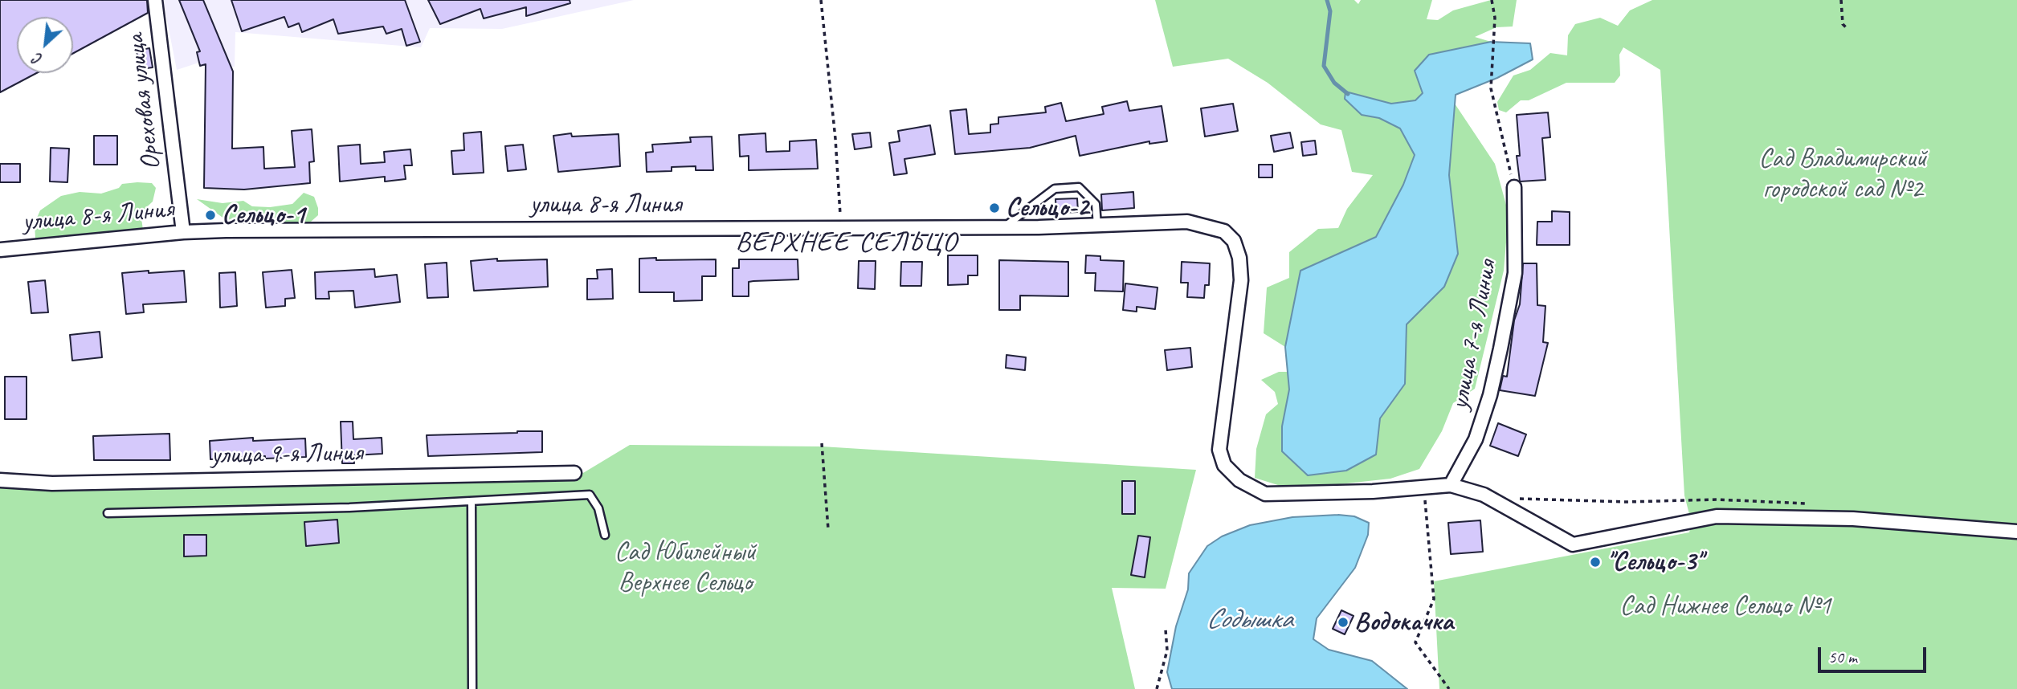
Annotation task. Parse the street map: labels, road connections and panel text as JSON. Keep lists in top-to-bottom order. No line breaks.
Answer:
{"streets":{"street":["Ореховая улица","улица 8-я Линия","улица 7-я Линия","улица 9-я Линия"]},"crossings":[["Ореховая улица","улица 8-я Линия"]],"districts":["ВЕРХНЕЕ СЕЛЬЦО"],"water":["Содышка"],"parks":["Сад Владимирский городской сад №2","Сад Юбилейный Верхнее Сельцо","Сад Нижнее Сельцо №1"],"places":["Сельцо-2","Сельцо-1","\"Сельцо-3\"","Водокачка"],"scale_bar":"50 m","north":"bottom left"}
